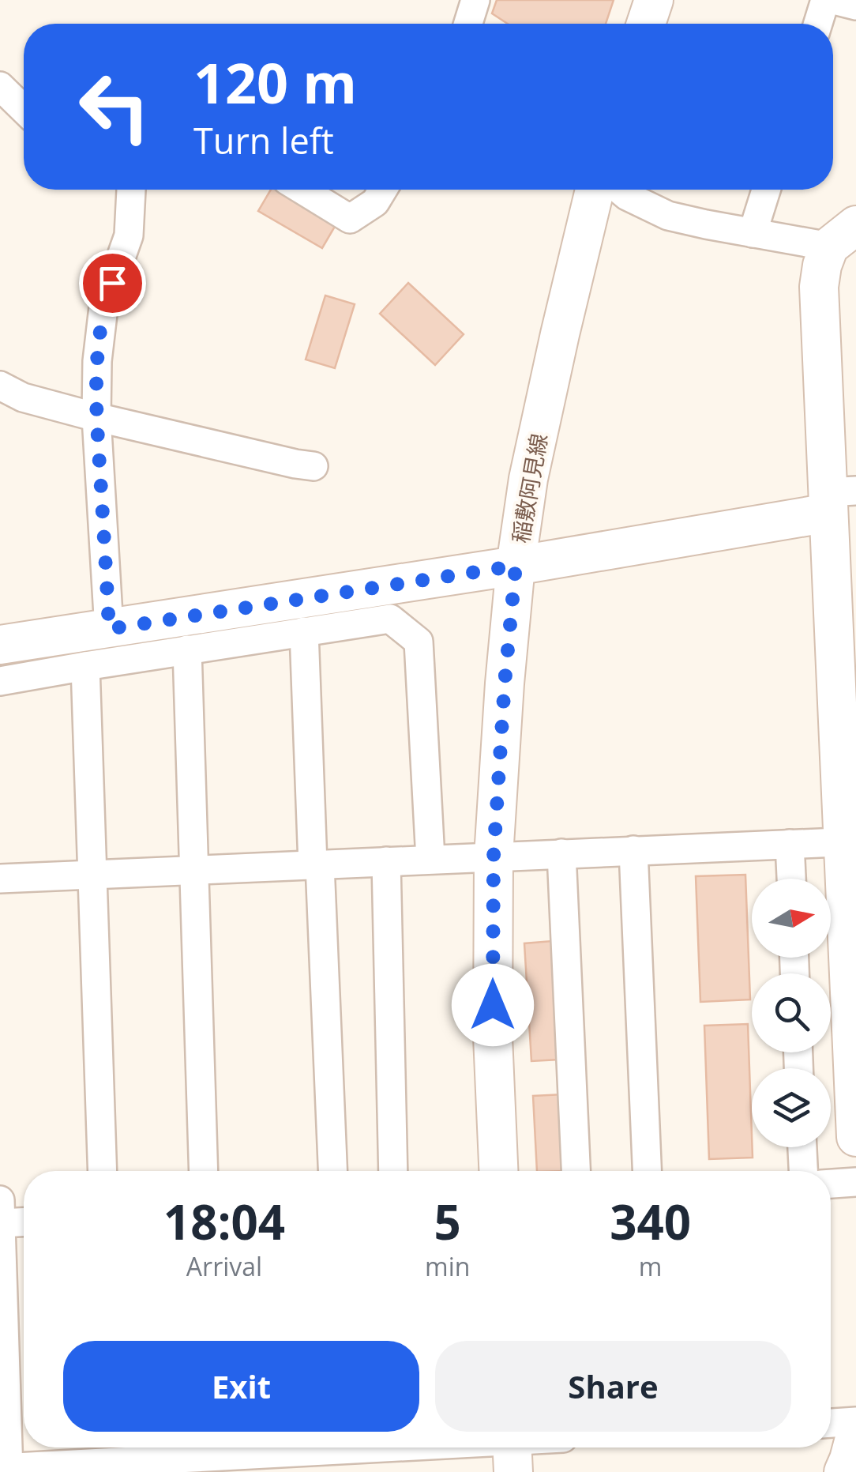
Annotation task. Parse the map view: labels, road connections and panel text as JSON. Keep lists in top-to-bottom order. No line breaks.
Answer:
{"streets":{"street":["稲敷阿見線"]},"north":"right","page":{"turn":["120 m","Turn left"],"eta":["18:04","Arrival","5","min","340","m"],"buttons":["Exit","Share"]}}
